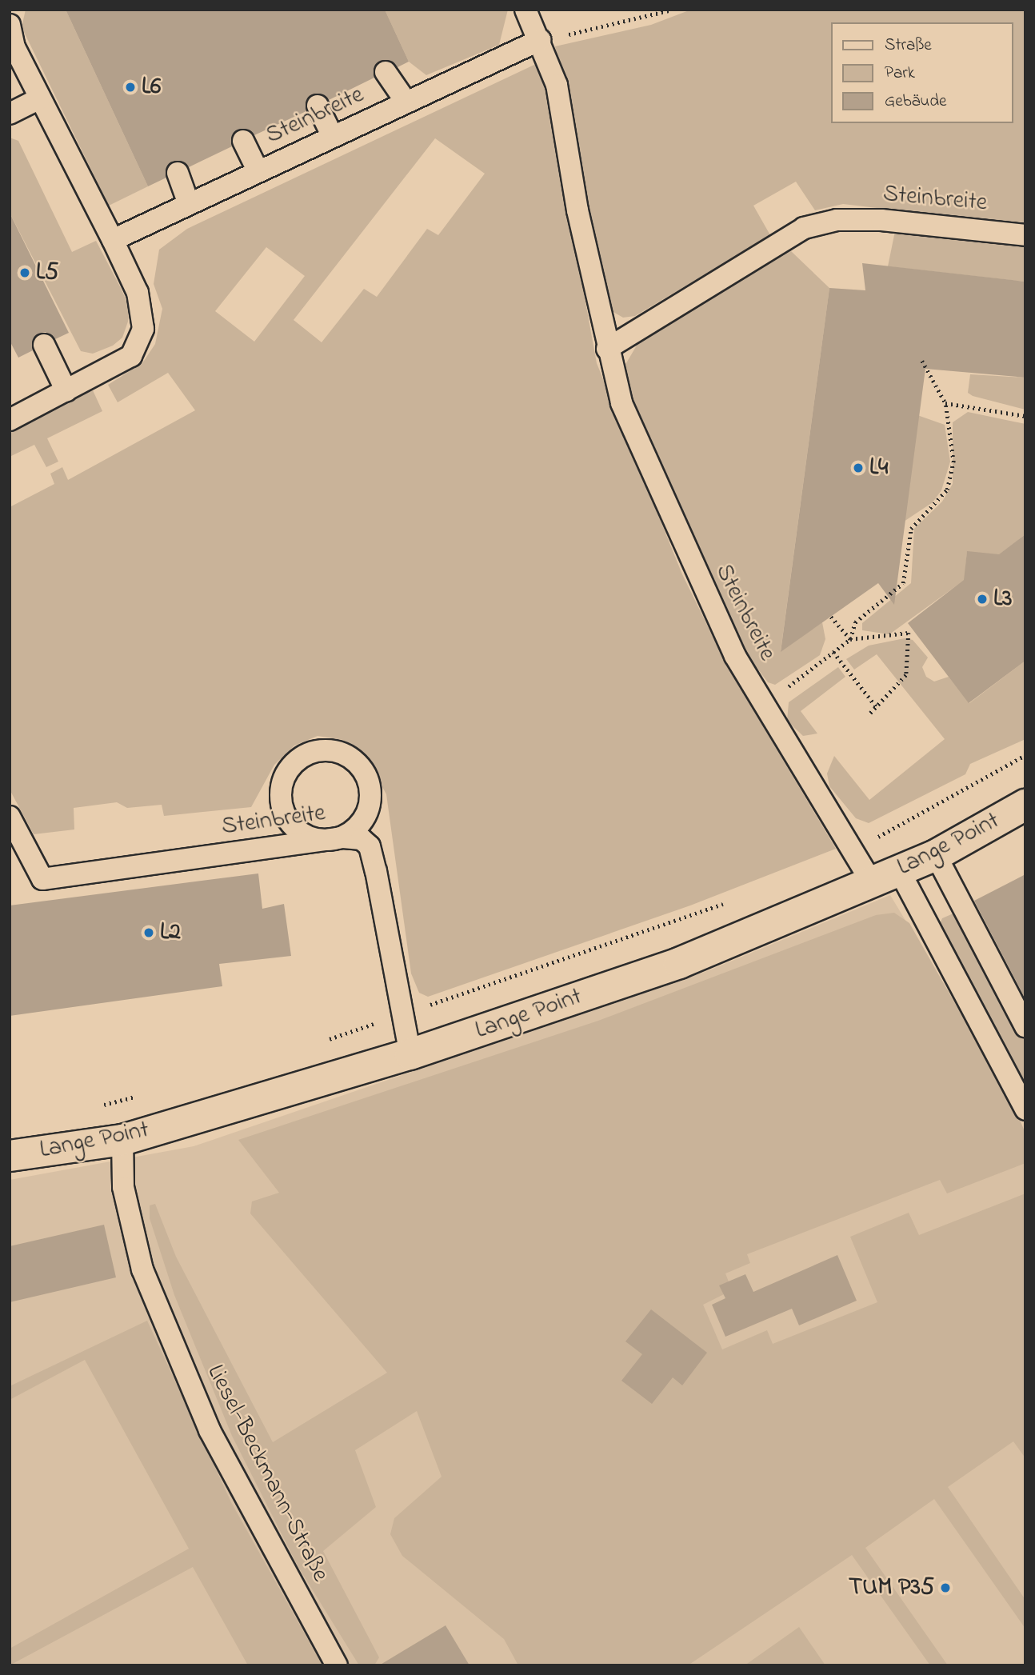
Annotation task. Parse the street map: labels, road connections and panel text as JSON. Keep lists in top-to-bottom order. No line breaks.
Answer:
{"streets":{"street":["Lange Point"],"lane":["Steinbreite","Liesel-Beckmann-Straße"]},"crossings":[["Steinbreite","Lange Point"],["Lange Point","Liesel-Beckmann-Straße"]],"places":["L6","L5","L4","L3","L2","TUM P35"],"legend":["Straße","Park","Gebäude"]}
